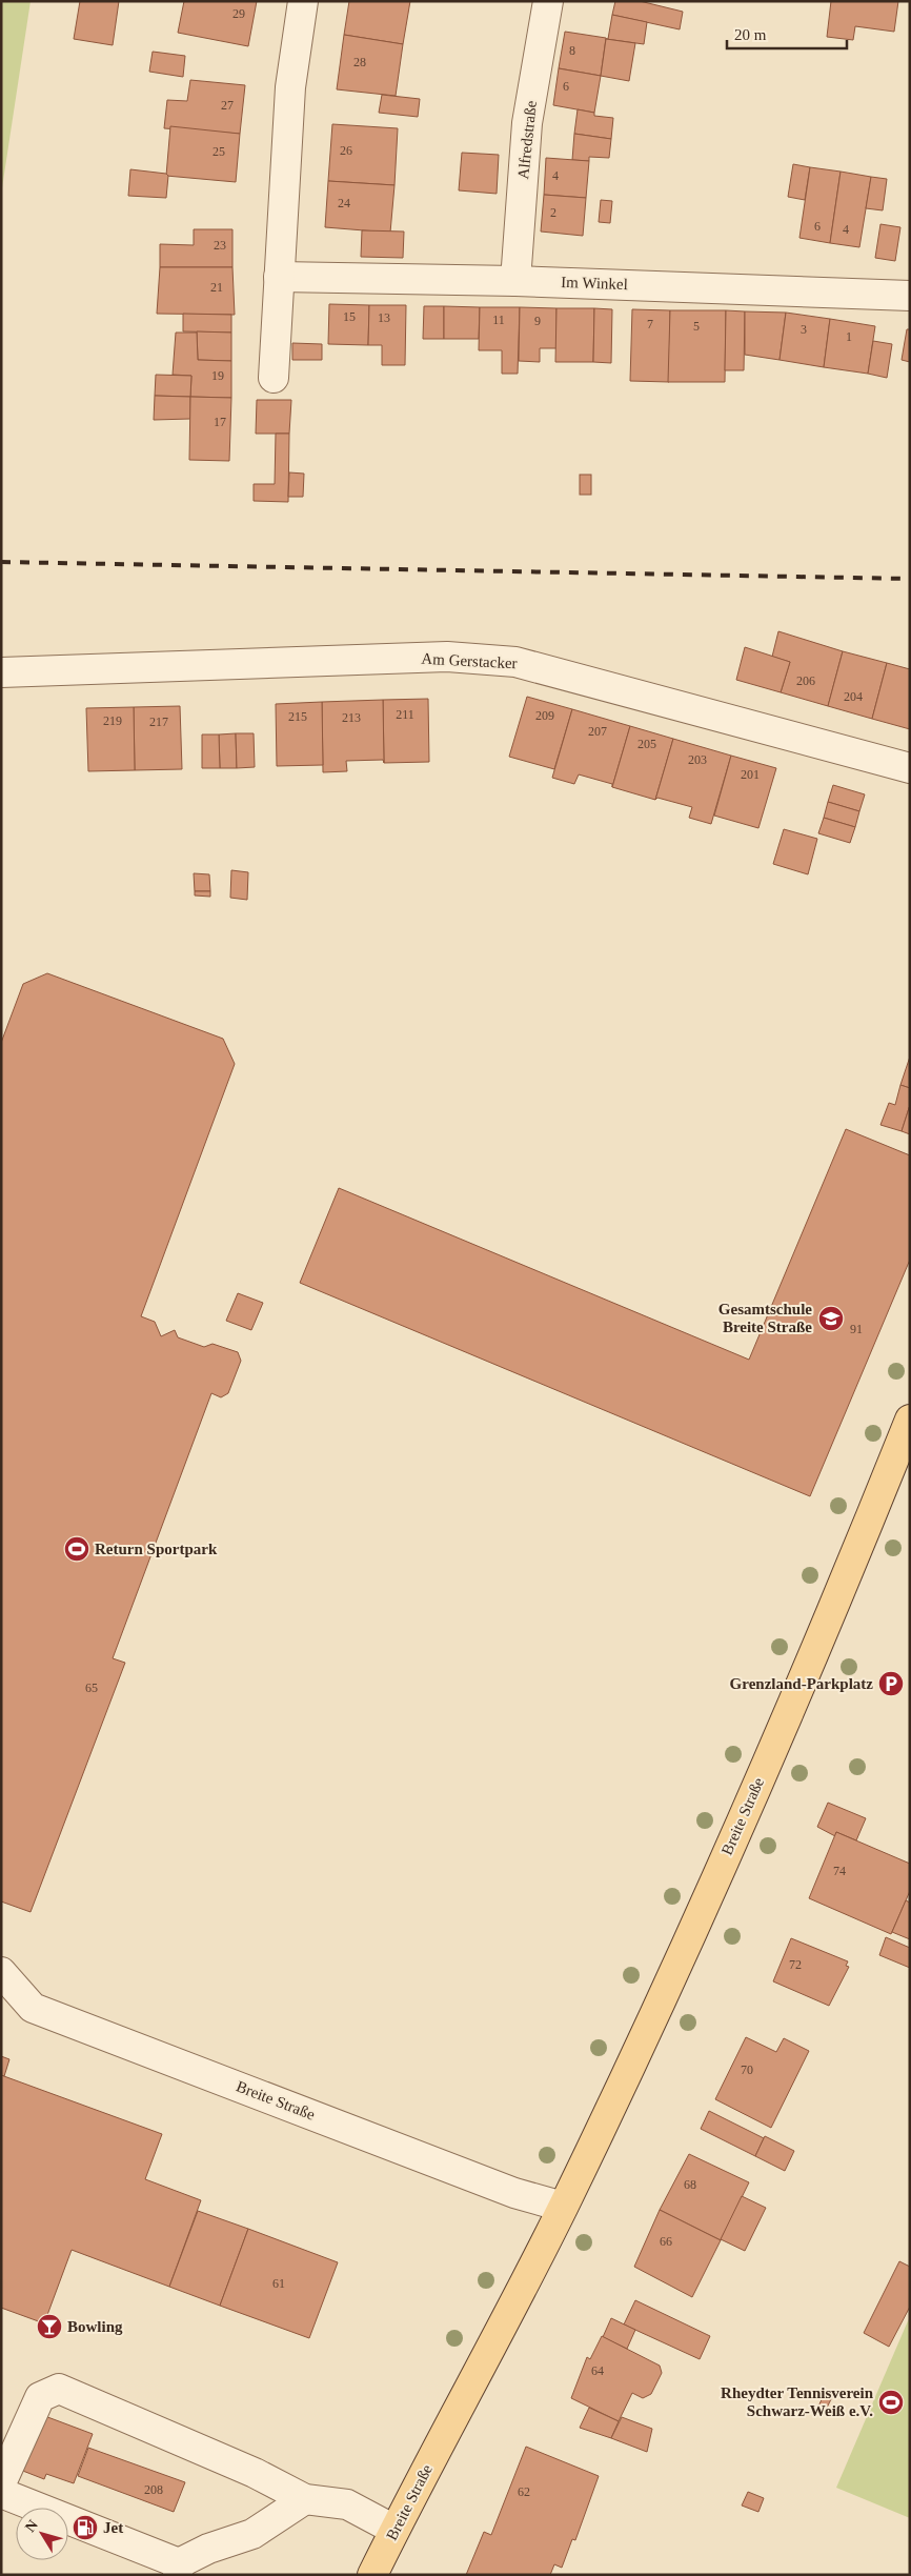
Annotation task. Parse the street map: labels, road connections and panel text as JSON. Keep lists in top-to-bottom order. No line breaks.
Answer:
{"streets":{"main road":["Breite Straße"],"street":["Alfredstraße","Im Winkel","Am Gerstacker"]},"crossings":[["Alfredstraße","Im Winkel"]],"places":{"school or university":["Gesamtschule Breite Straße"],"sports":["Return Sportpark","Rheydter Tennisverein Schwarz-Weiß e.V."],"parking":["Grenzland-Parkplatz"],"bar":["Bowling"],"fuel station":["Jet"]},"house_numbers":["29","8","28","6","27","26","25","4","24","2","6","4","23","21","15","13","11","9","7","5","3","1","19","17","206","204","211","209","215","213","219","217","207","205","203","201","91","65","74","72","70","68","66","61","64","208","62"],"scale_bar":"20 m","north":"top left"}
